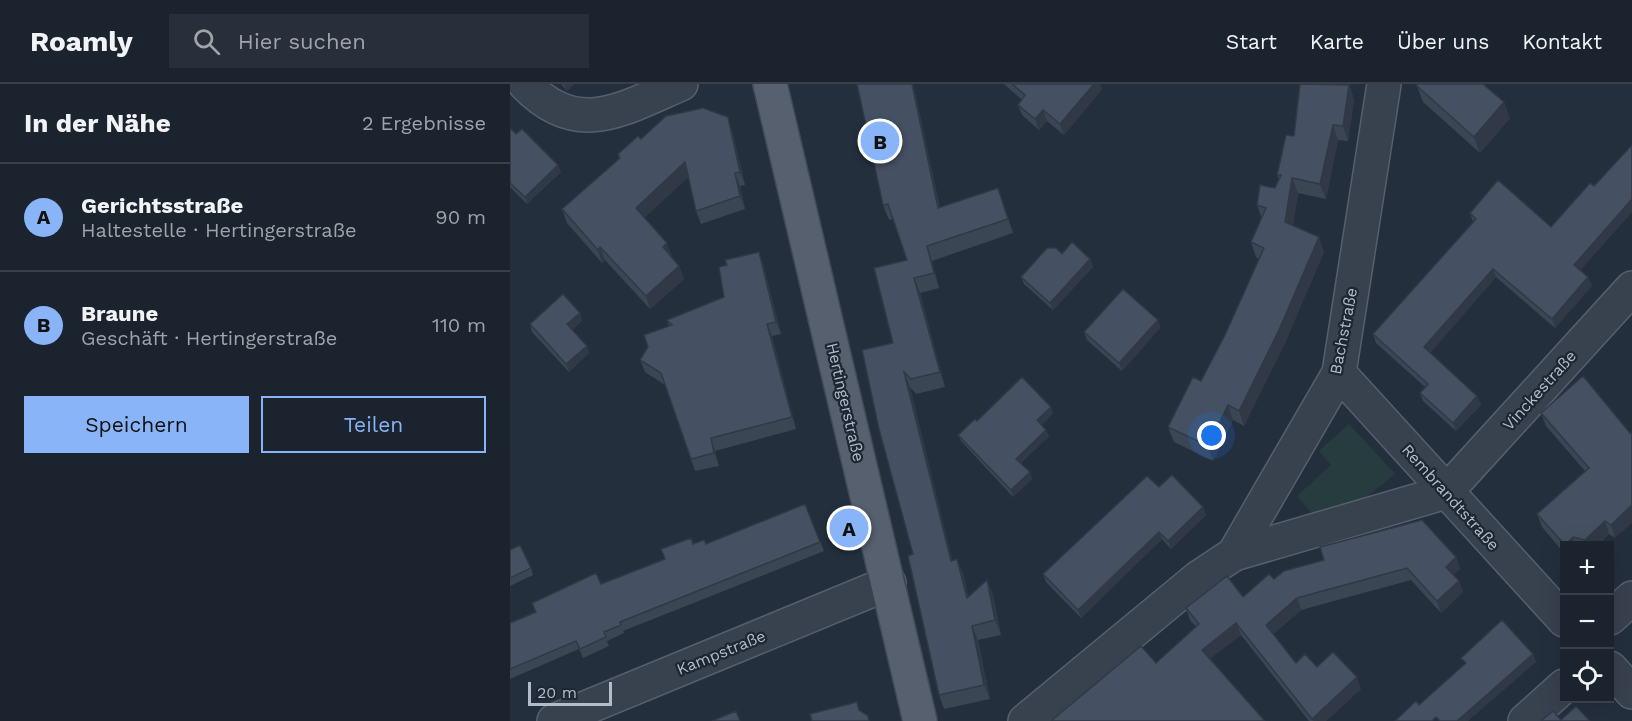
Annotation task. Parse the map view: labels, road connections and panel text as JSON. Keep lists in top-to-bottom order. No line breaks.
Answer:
{"streets":{"main road":["Hertingerstraße"],"street":["Bachstraße","Vinckestraße","Rembrandtstraße","Kampstraße"]},"crossings":[["Bachstraße","Vinckestraße"],["Bachstraße","Rembrandtstraße"],["Vinckestraße","Rembrandtstraße"],["Hertingerstraße","Kampstraße"]],"scale_bar":"20 m","page":{"header":"Roamly","search":"Hier suchen","nav":["Start","Karte","Über uns","Kontakt"],"heading":["In der Nähe","2 Ergebnisse"],"pins":["B","A"],"list":[{"mark":"A","name":"Gerichtsstraße","note":"Haltestelle · Hertingerstraße","value":"90 m"},{"mark":"B","name":"Braune","note":"Geschäft · Hertingerstraße","value":"110 m"}],"buttons":["Speichern","Teilen"],"map_buttons":["+","−"],"scale":"20 m"}}
